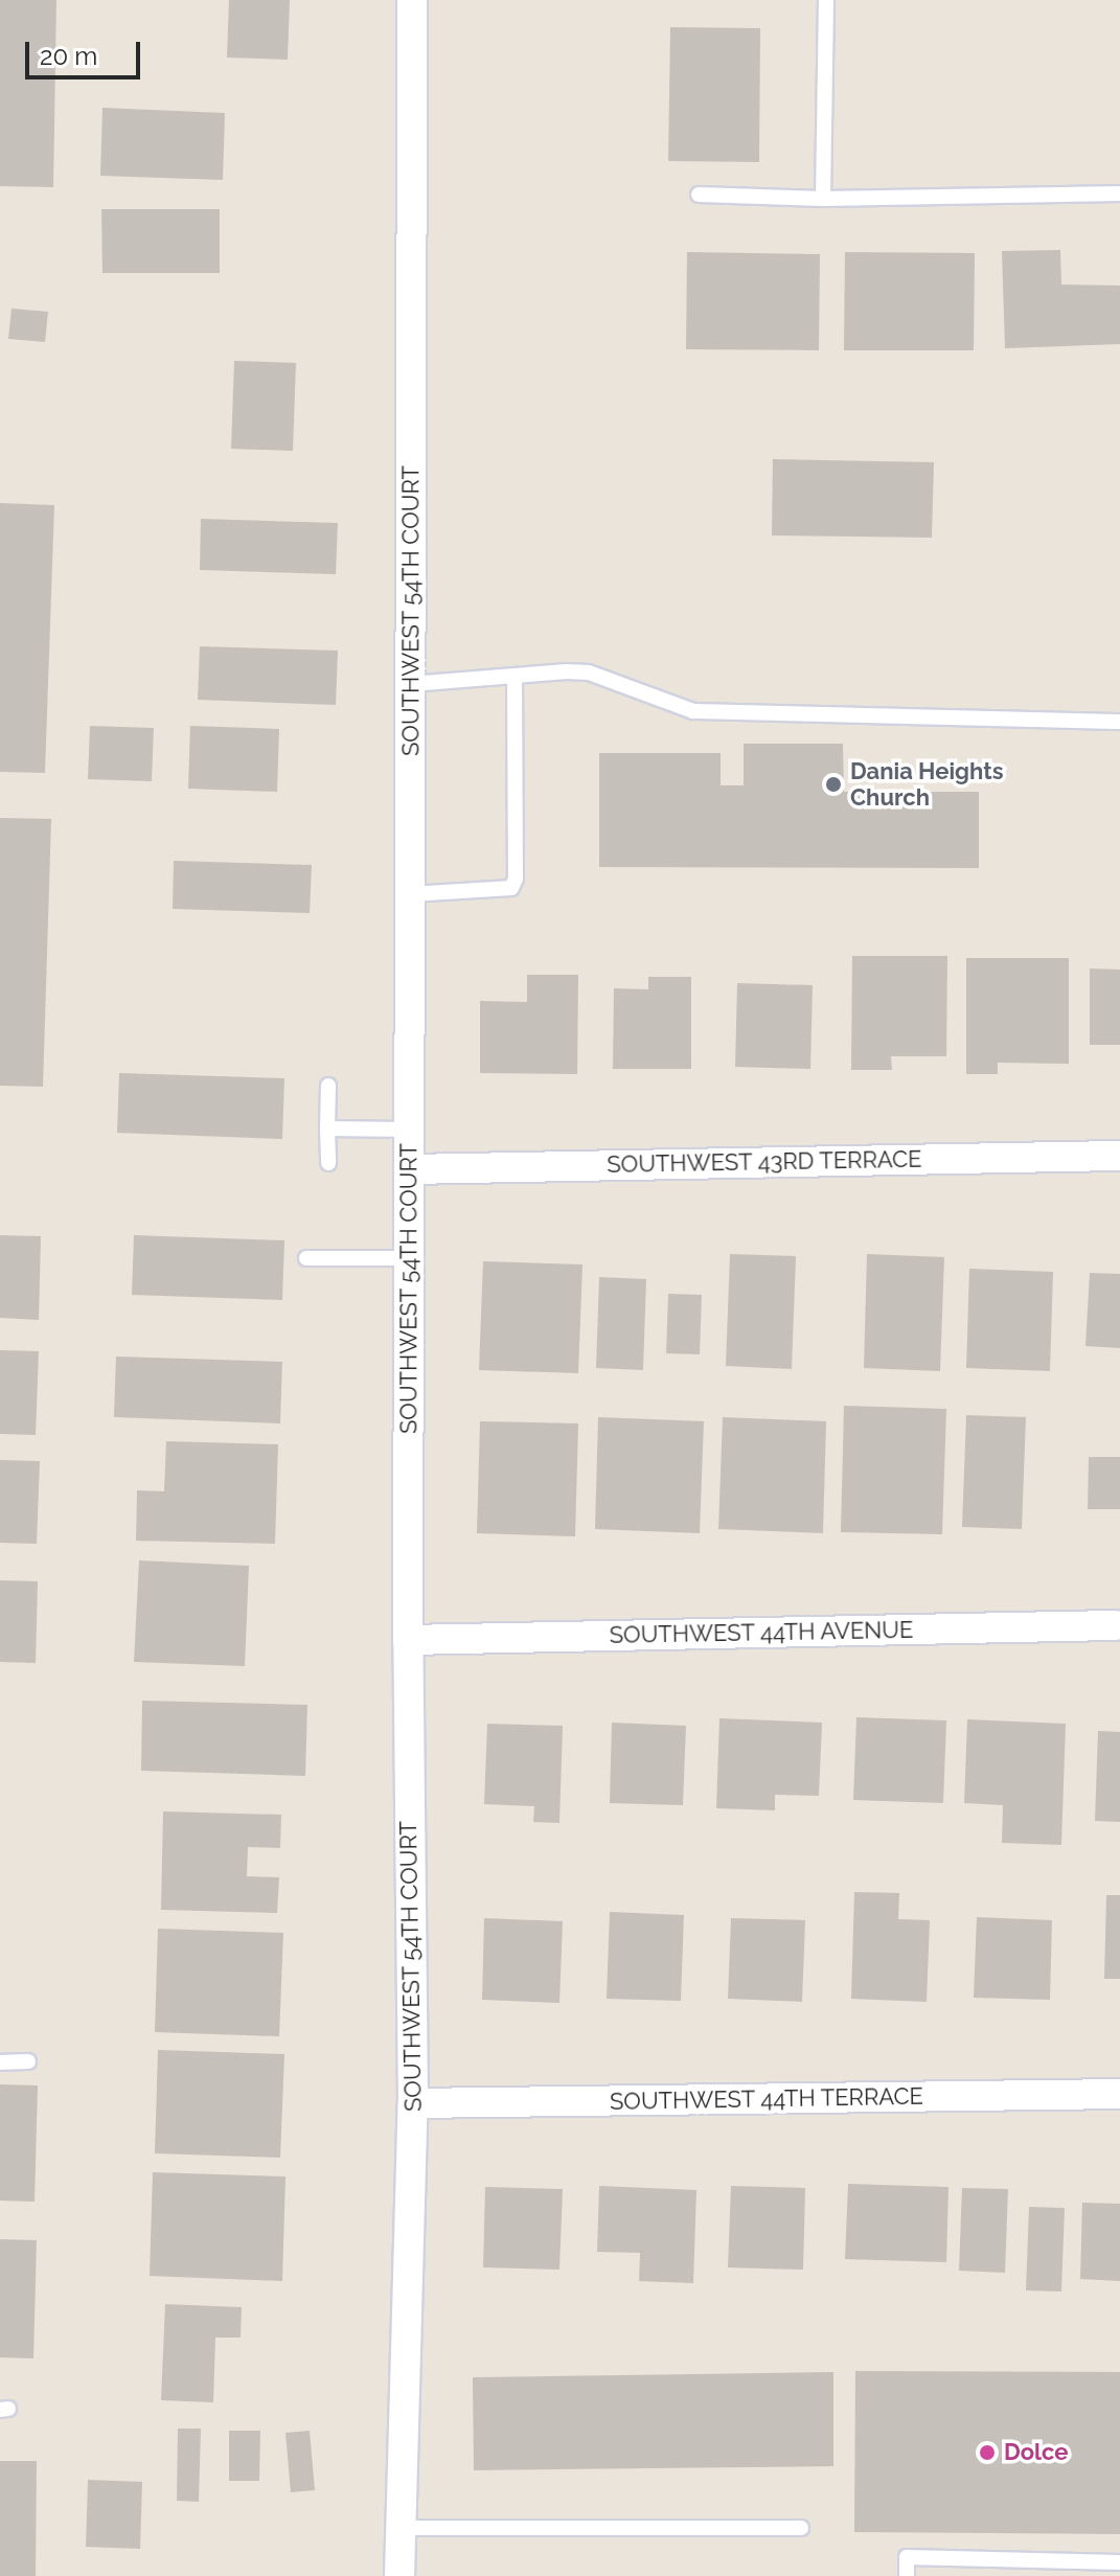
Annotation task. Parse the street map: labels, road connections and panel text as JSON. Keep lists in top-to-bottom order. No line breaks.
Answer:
{"streets":{"street":["SOUTHWEST 54TH COURT","SOUTHWEST 43RD TERRACE","SOUTHWEST 44TH AVENUE","SOUTHWEST 44TH TERRACE"]},"crossings":[["SOUTHWEST 54TH COURT","SOUTHWEST 43RD TERRACE"],["SOUTHWEST 54TH COURT","SOUTHWEST 44TH AVENUE"],["SOUTHWEST 54TH COURT","SOUTHWEST 44TH TERRACE"]],"places":["Dania Heights Church","Dolce"],"scale_bar":"20 m"}
